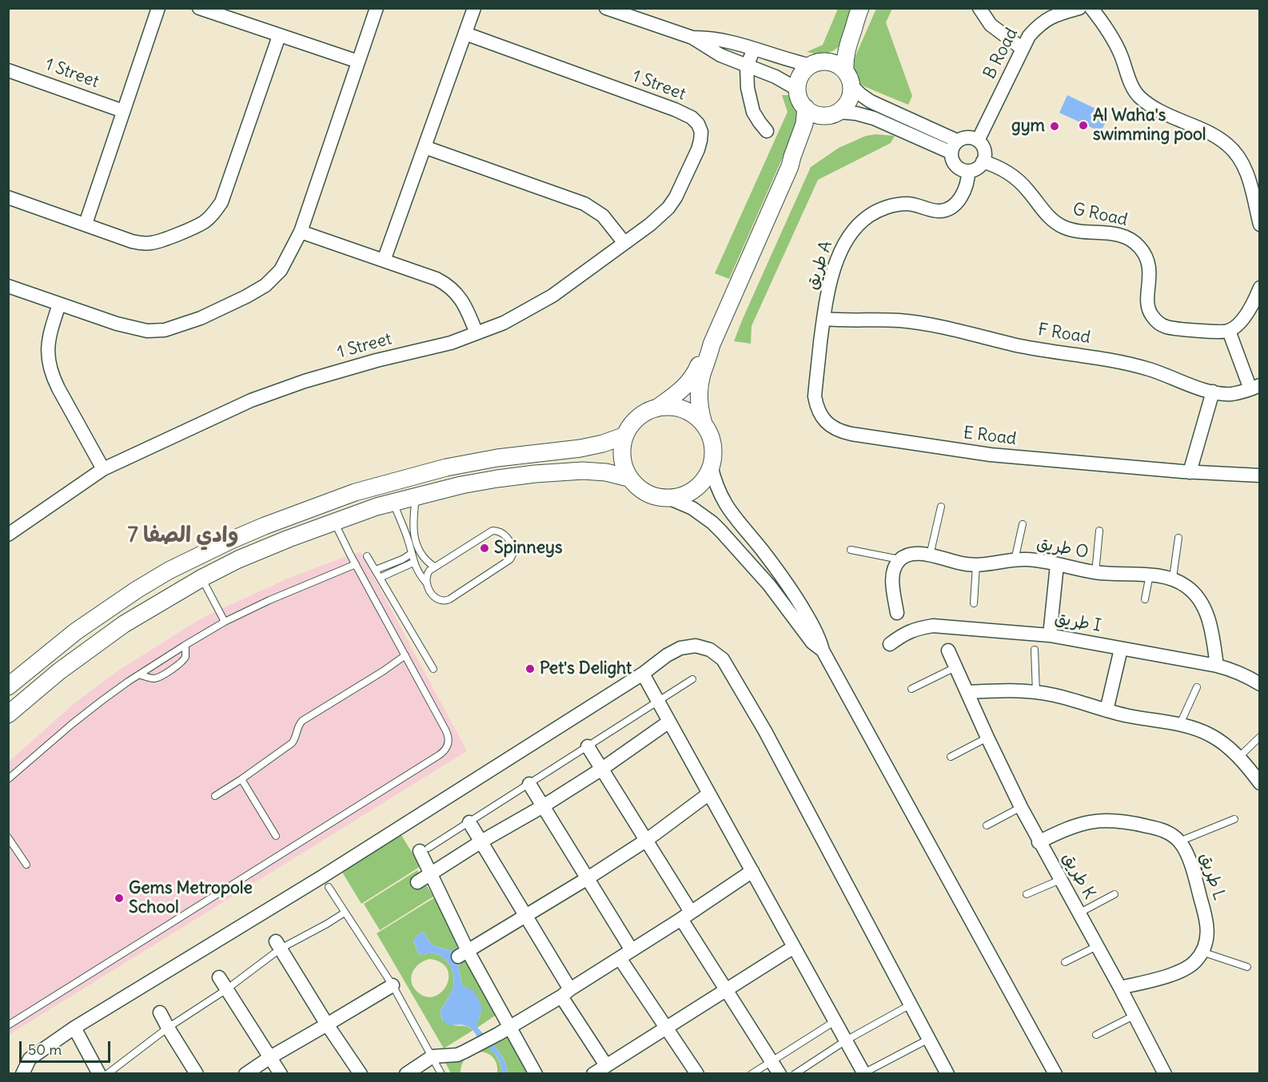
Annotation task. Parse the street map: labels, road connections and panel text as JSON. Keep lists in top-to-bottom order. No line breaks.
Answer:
{"streets":{"street":["B Road","1 Street","G Road","طريق A","F Road","E Road","طريق O","طريق I","طريق K","طريق L"]},"crossings":[["B Road","G Road"],["B Road","طريق A"],["G Road","طريق A"],["طريق A","F Road"],["طريق A","E Road"],["F Road","E Road"],["طريق O","طريق I"],["طريق K","طريق L"]],"districts":["وادي الصفا 7"],"places":["Al Waha's swimming pool","gym","Spinneys","Pet's Delight","Gems Metropole School"],"scale_bar":"50 m"}
